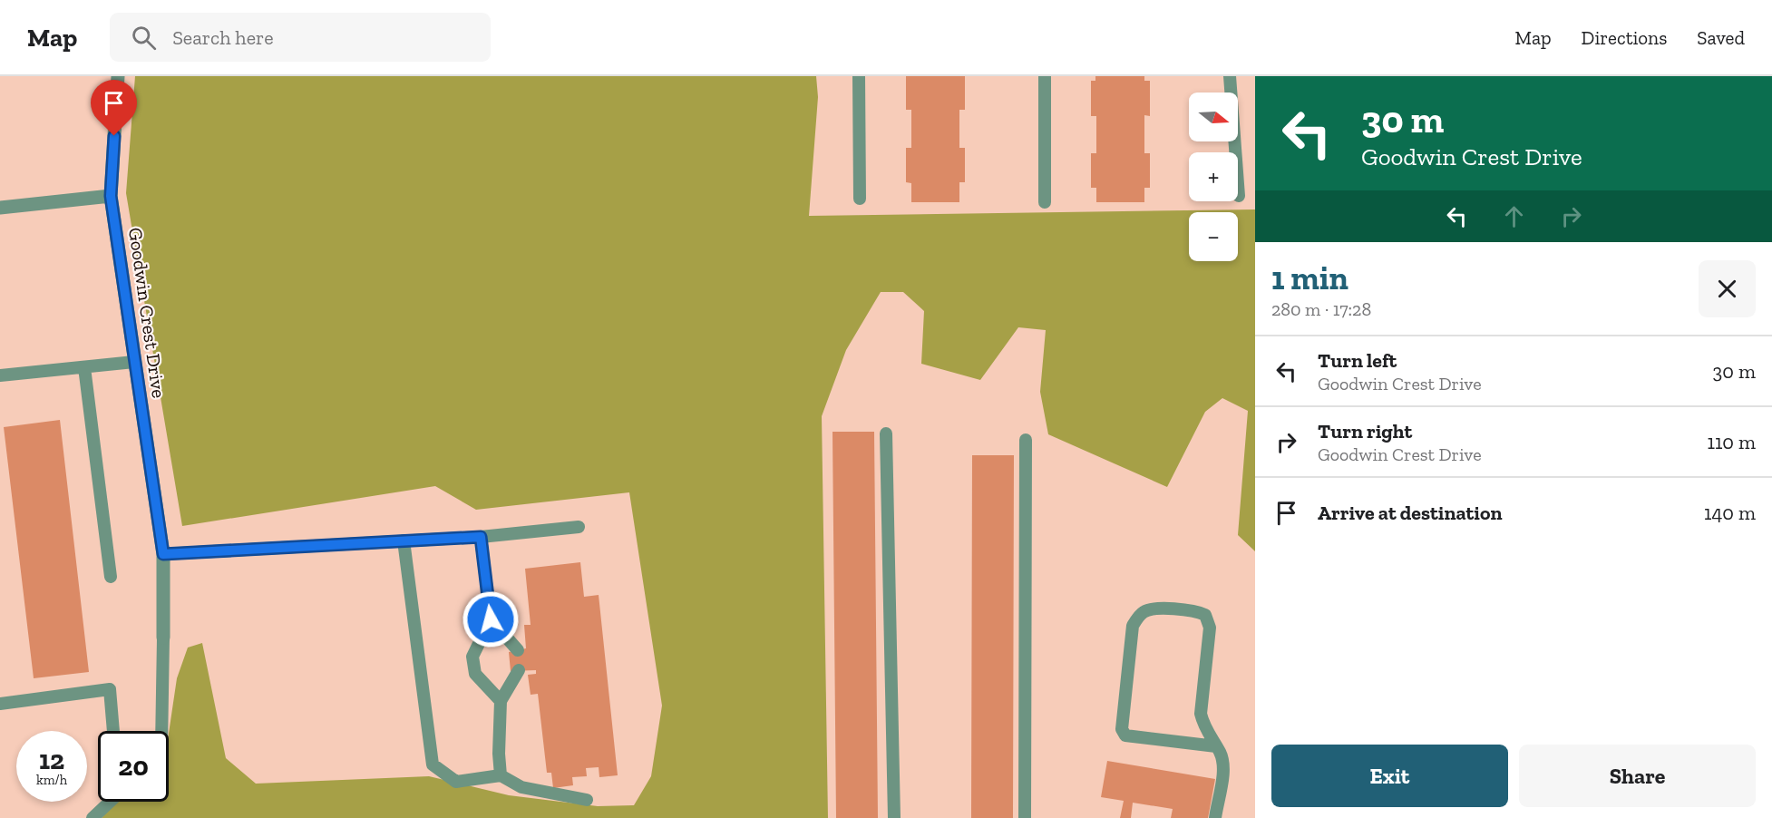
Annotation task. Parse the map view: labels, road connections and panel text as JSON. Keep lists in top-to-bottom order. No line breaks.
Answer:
{"streets":{"street":["Goodwin Crest Drive"]},"north":"right","page":{"header":"Map","search":"Search here","nav":["Map","Directions","Saved"],"turn":["30 m","Goodwin Crest Drive"],"map_buttons":["+","−"],"heading":["1 min","280 m · 17:28"],"list":[{"name":"Turn left","note":"Goodwin Crest Drive","value":"30 m"},{"name":"Turn right","note":"Goodwin Crest Drive","value":"110 m"},{"name":"Arrive at destination","value":"140 m"}],"speed":"12 km/h","limit":"20","buttons":["Exit","Share"]}}
